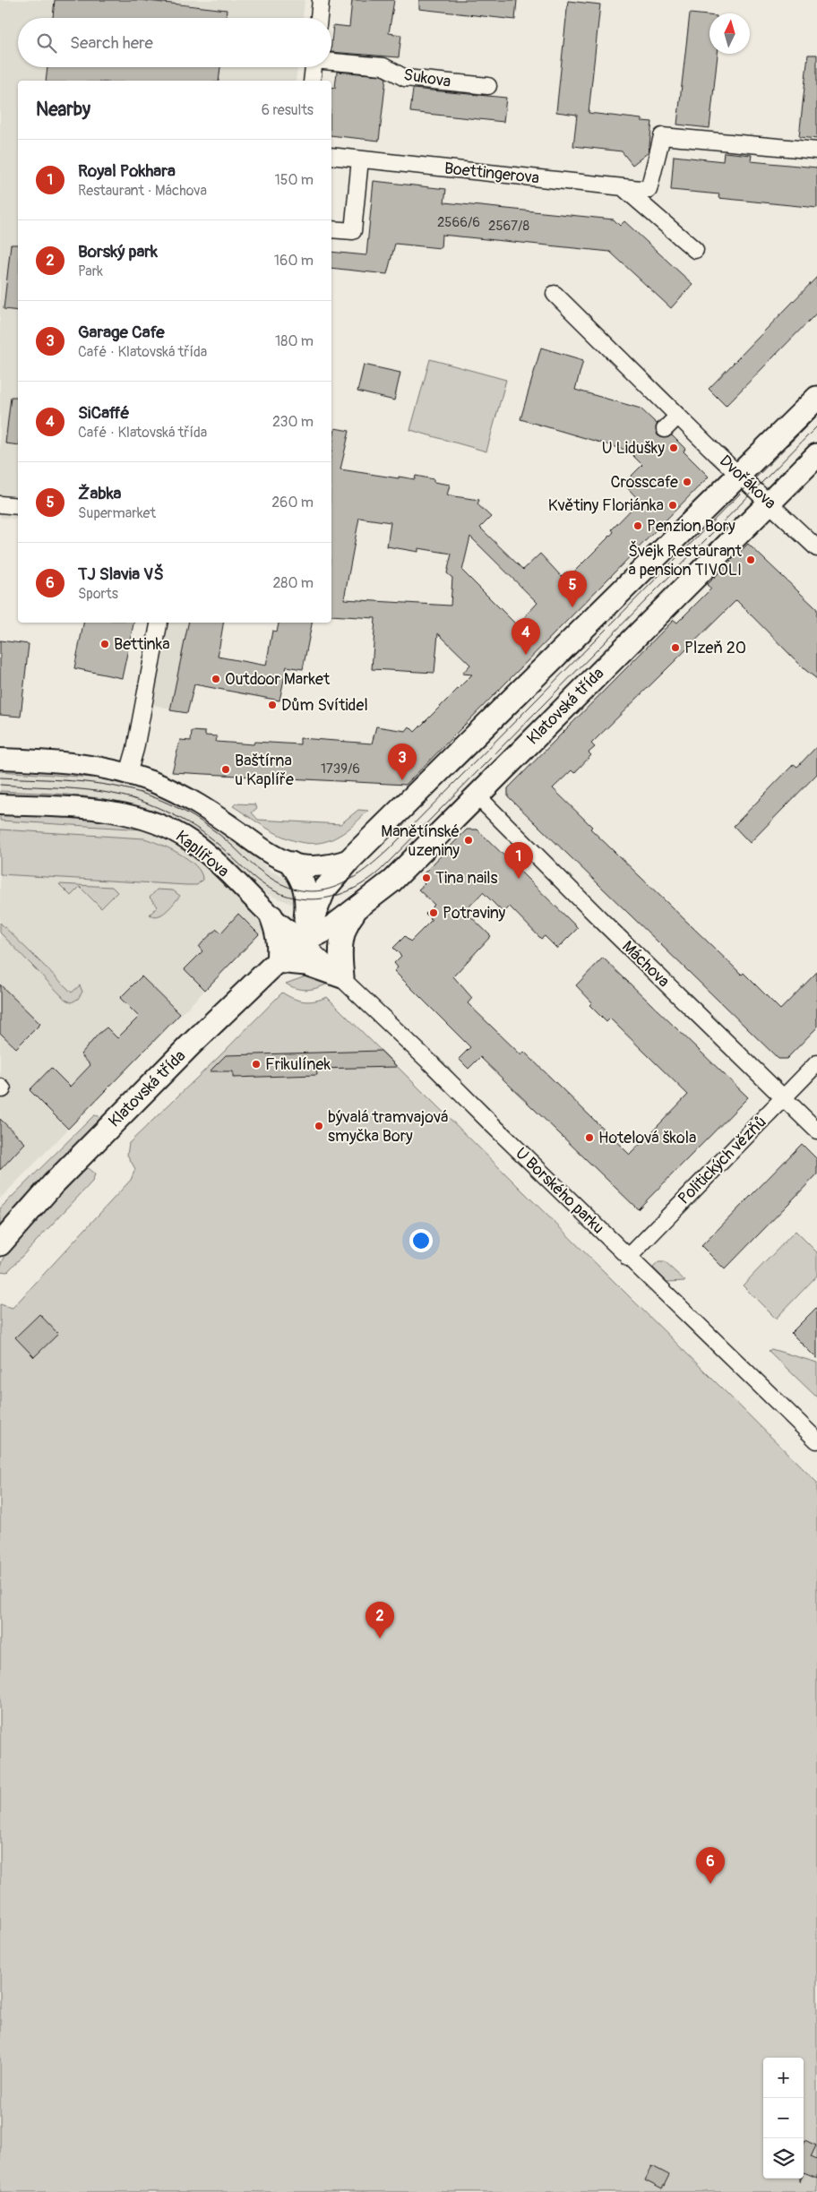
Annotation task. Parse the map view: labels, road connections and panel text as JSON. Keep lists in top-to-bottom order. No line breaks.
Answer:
{"streets":{"main road":["Klatovská třída"],"street":["Sukova","Boettingerova","Dvořákova","Kaplířova","Máchova","Politických vězňů","U Borského parku"]},"crossings":[["Dvořákova","Klatovská třída"],["Klatovská třída","Kaplířova"],["Klatovská třída","Máchova"],["Klatovská třída","U Borského parku"],["Kaplířova","U Borského parku"],["Máchova","Politických vězňů"],["Politických vězňů","U Borského parku"]],"places":["U Lidušky","Crosscafe","Květiny Floriánka","Penzion Bory","Švejk Restaurant a pension TIVOLI","Bettinka","Plzeň 20","Outdoor Market","Dům Svítidel","Baštírna u Kaplíře","Manětínské uzeniny","Tina nails","Potraviny","Frikulínek","bývalá tramvajová smyčka Bory","Hotelová škola"],"house_numbers":["2566/6","2567/8","1739/6"],"north":"top","page":{"search":"Search here","heading":["Nearby","6 results"],"list":[{"mark":"1","name":"Royal Pokhara","note":"Restaurant · Máchova","value":"150 m"},{"mark":"2","name":"Borský park","note":"Park","value":"160 m"},{"mark":"3","name":"Garage Cafe","note":"Café · Klatovská třída","value":"180 m"},{"mark":"4","name":"SiCaffé","note":"Café · Klatovská třída","value":"230 m"},{"mark":"5","name":"Žabka","note":"Supermarket","value":"260 m"},{"mark":"6","name":"TJ Slavia VŠ","note":"Sports","value":"280 m"}],"pins":["5","4","3","1","2","6"],"map_buttons":["+","−"]}}
